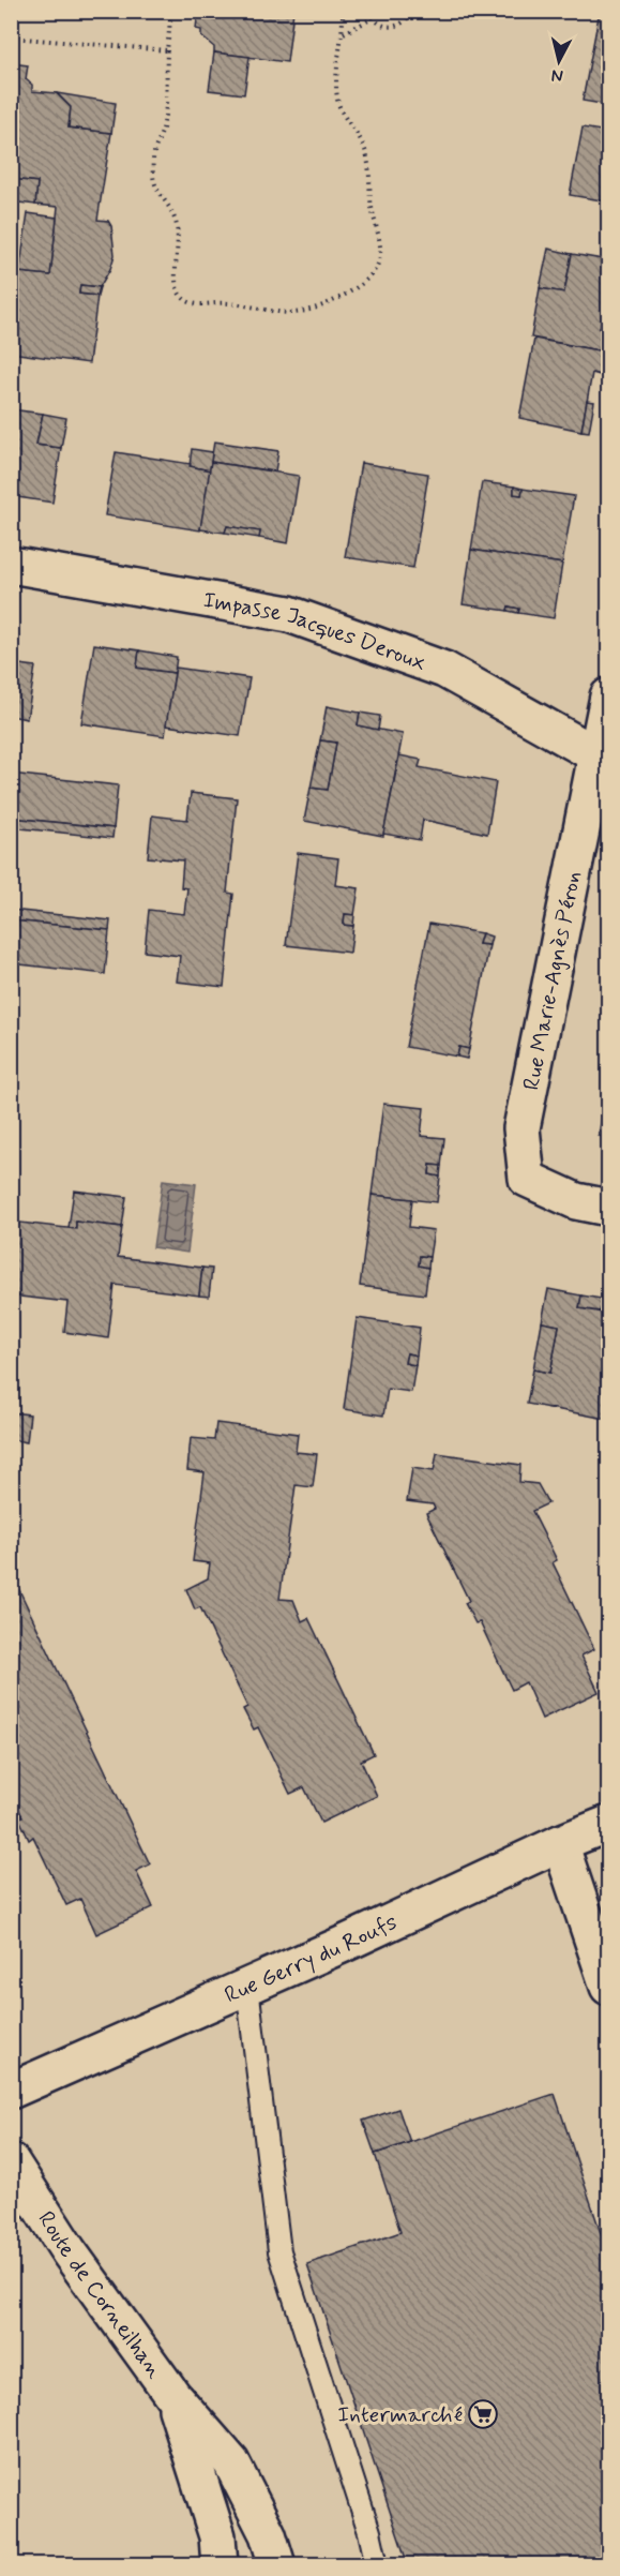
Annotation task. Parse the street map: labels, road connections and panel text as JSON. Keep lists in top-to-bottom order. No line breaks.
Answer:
{"streets":{"street":["Impasse Jacques Deroux","Rue Marie-Agnès Péron","Rue Gerry du Roufs","Route de Corneilhan"]},"crossings":[["Impasse Jacques Deroux","Rue Marie-Agnès Péron"]],"places":{"supermarket":["Intermarché"]},"north":"bottom"}
